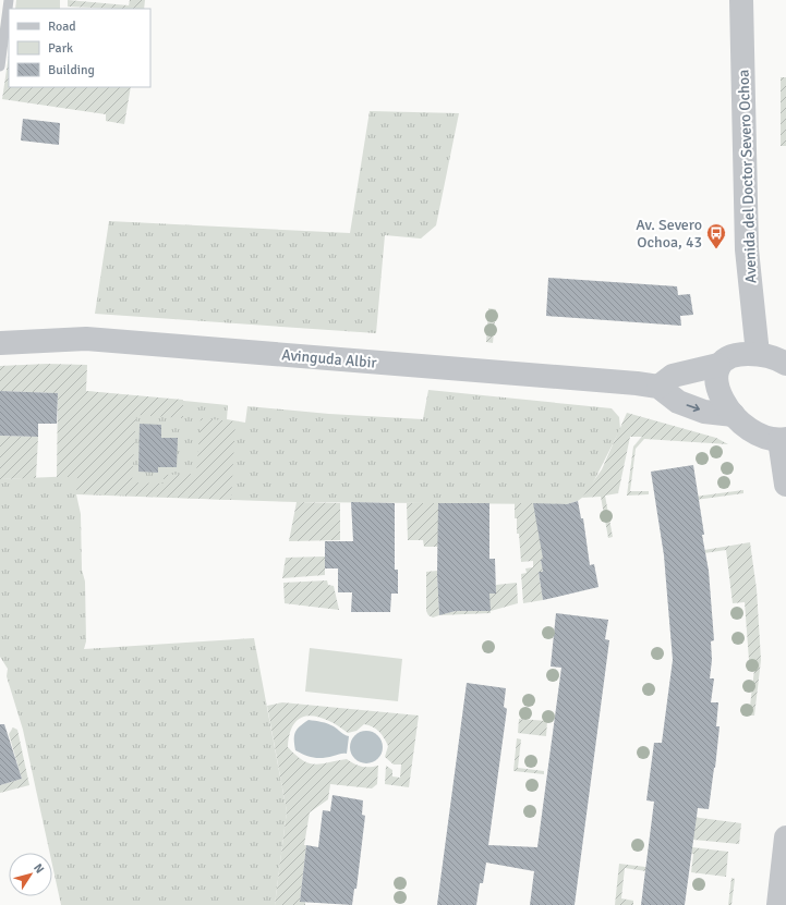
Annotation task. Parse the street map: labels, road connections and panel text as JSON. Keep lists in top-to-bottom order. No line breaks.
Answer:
{"streets":{"street":["Avenida del Doctor Severo Ochoa","Avinguda Albir"]},"places":{"bus stop":["Av. Severo Ochoa, 43"]},"legend":["Road","Park","Building"],"north":"top right"}
